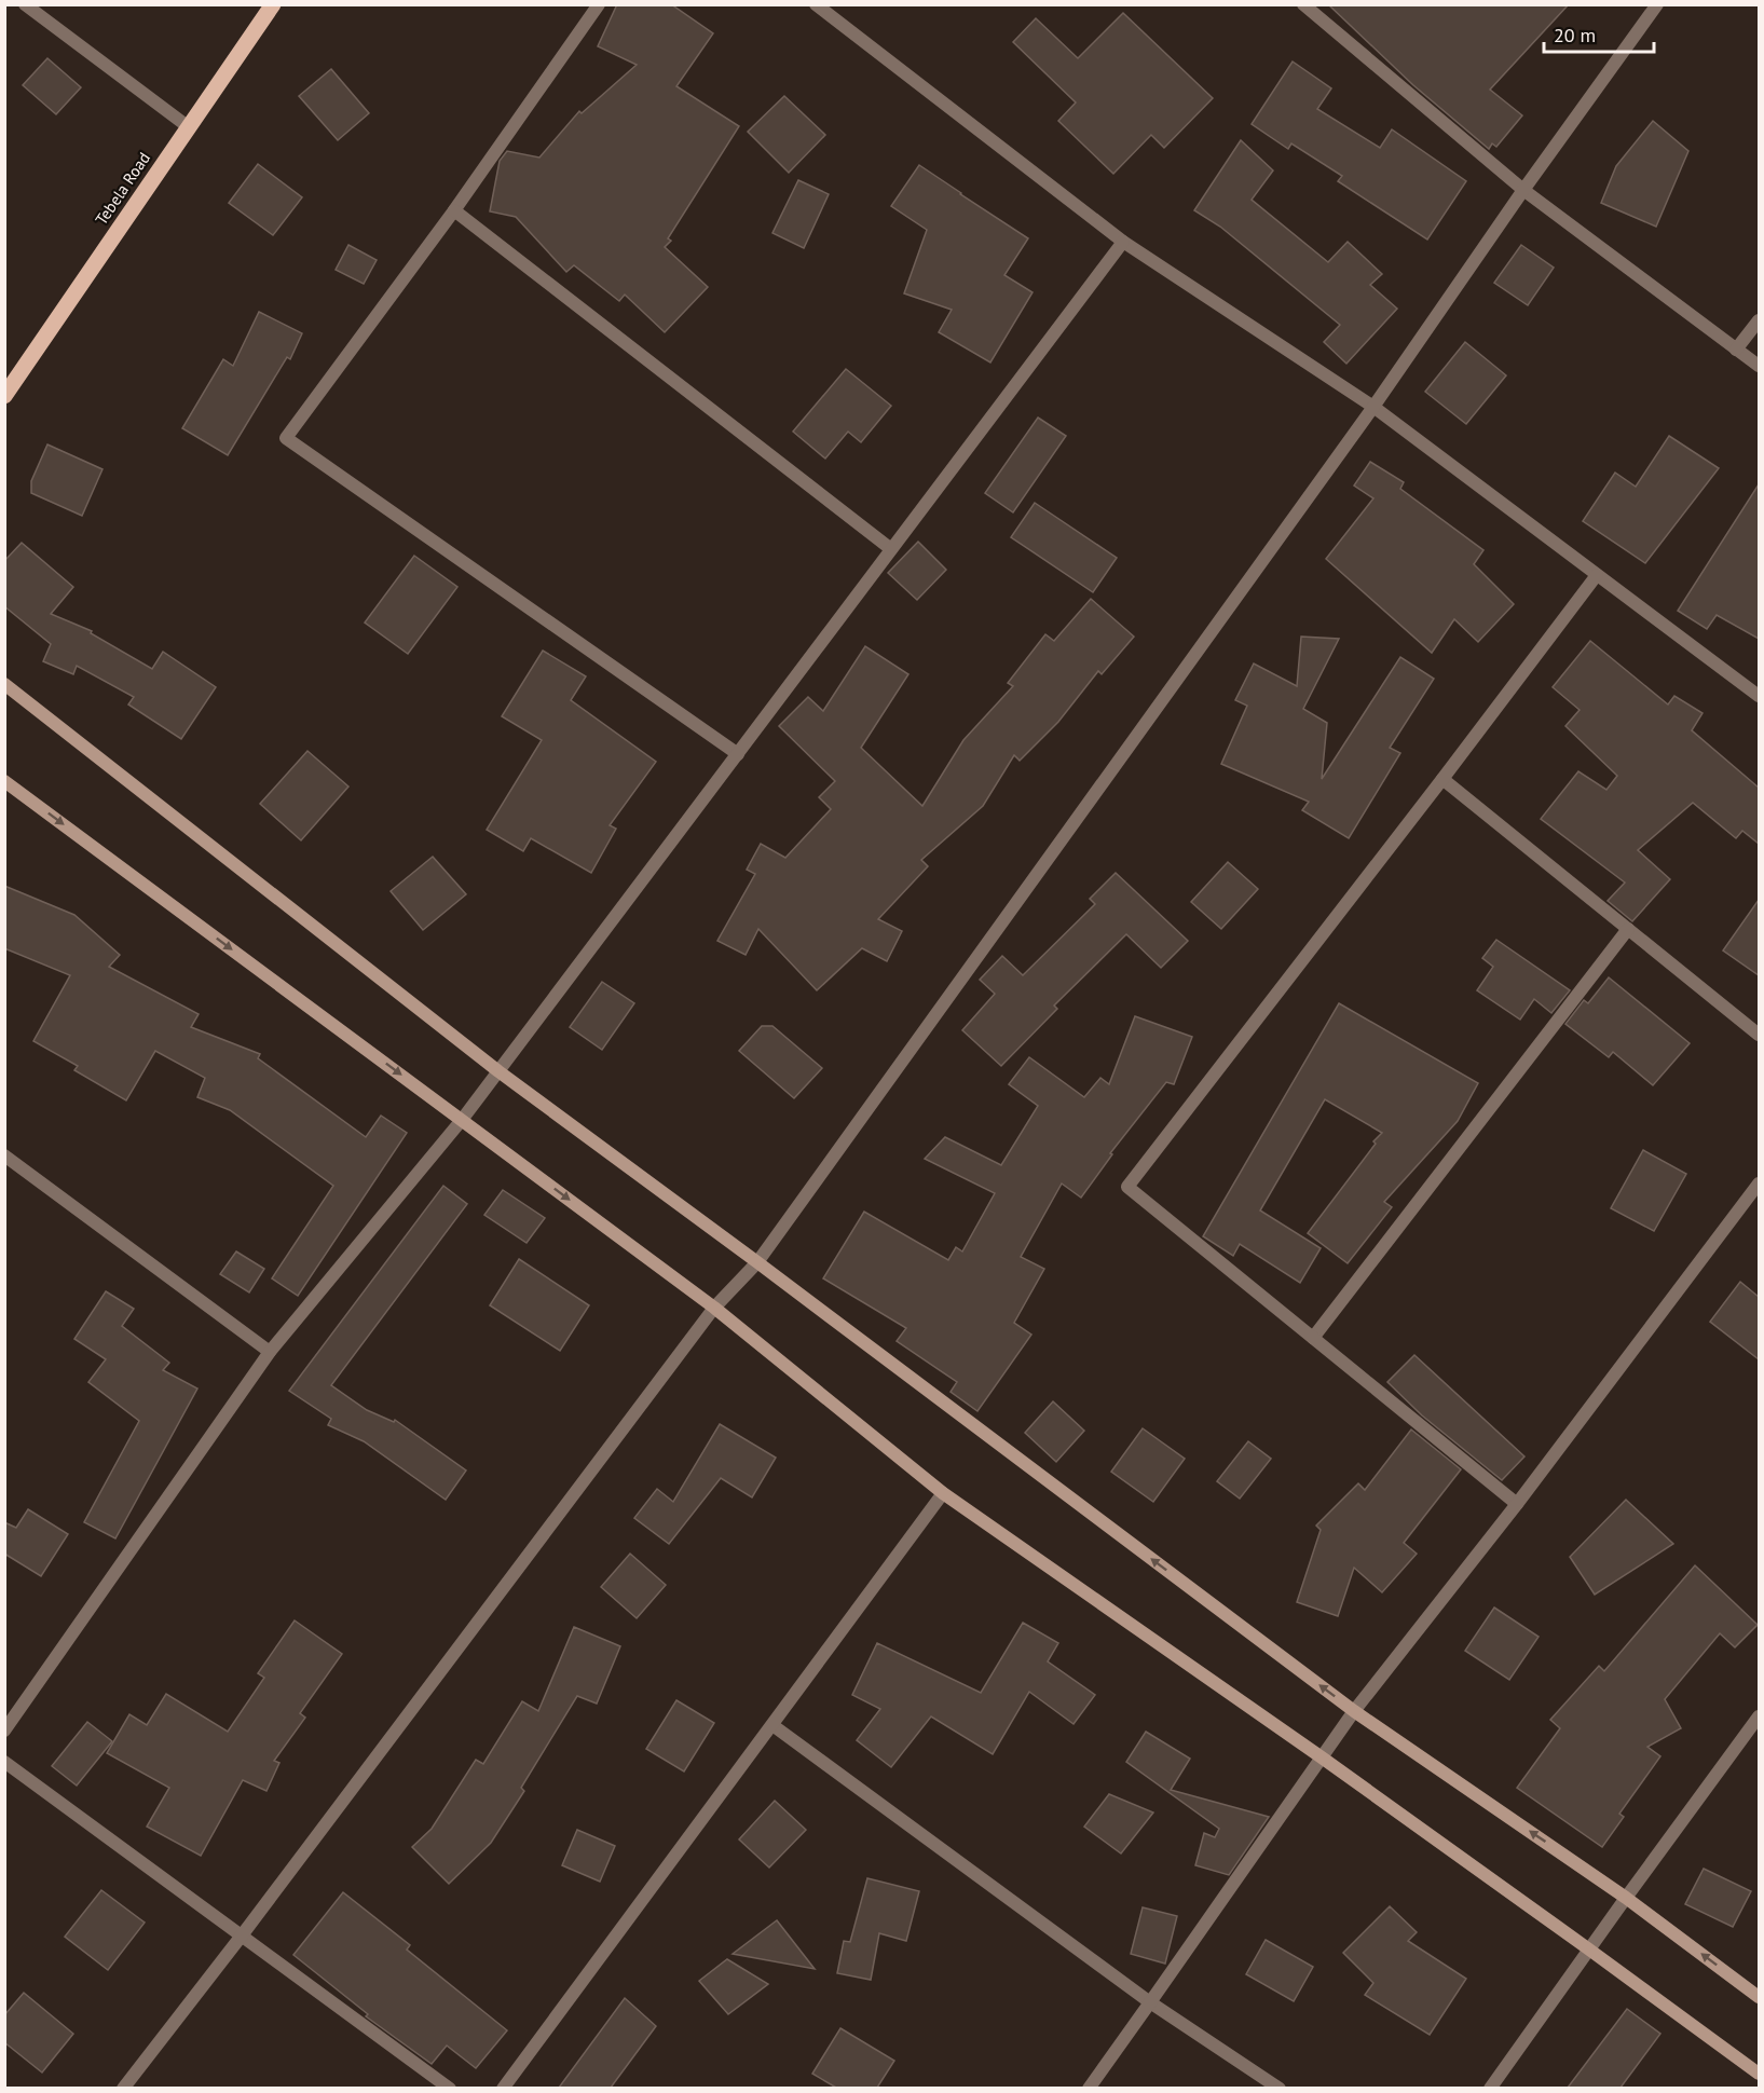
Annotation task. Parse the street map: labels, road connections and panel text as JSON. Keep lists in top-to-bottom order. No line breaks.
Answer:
{"streets":{"main road":["Tebela Road"]},"scale_bar":"20 m"}
